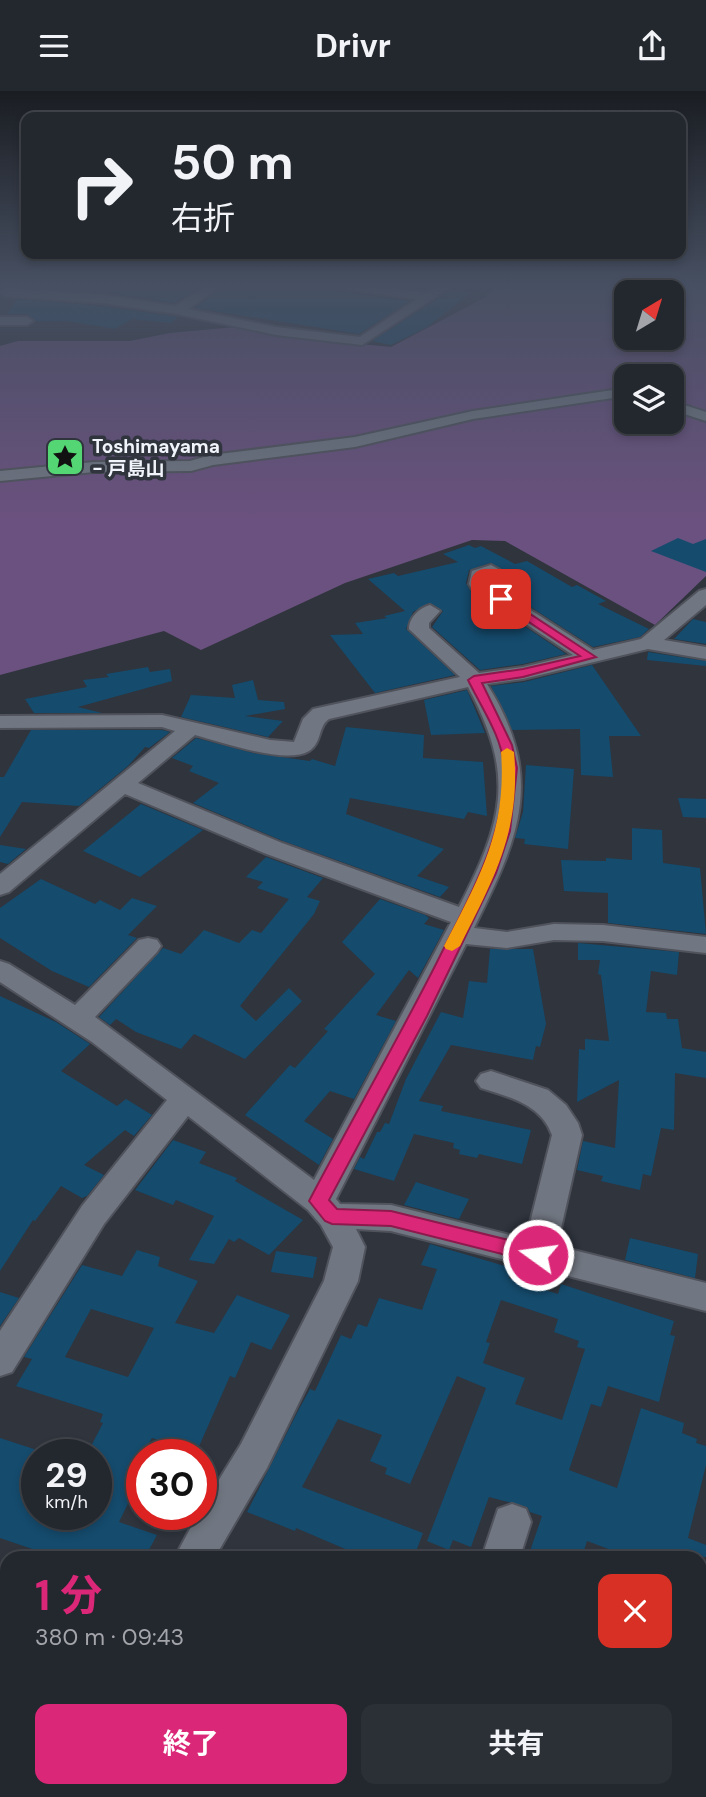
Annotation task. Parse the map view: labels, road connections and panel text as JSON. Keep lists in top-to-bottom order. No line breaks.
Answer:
{"places":{"place":["Toshimayama - 戸島山"]},"north":"top right","page":{"header":"Drivr","turn":["50 m","右折"],"speed":"29 km/h","limit":"30","heading":["1 分","380 m · 09:43"],"buttons":["終了","共有"]}}
